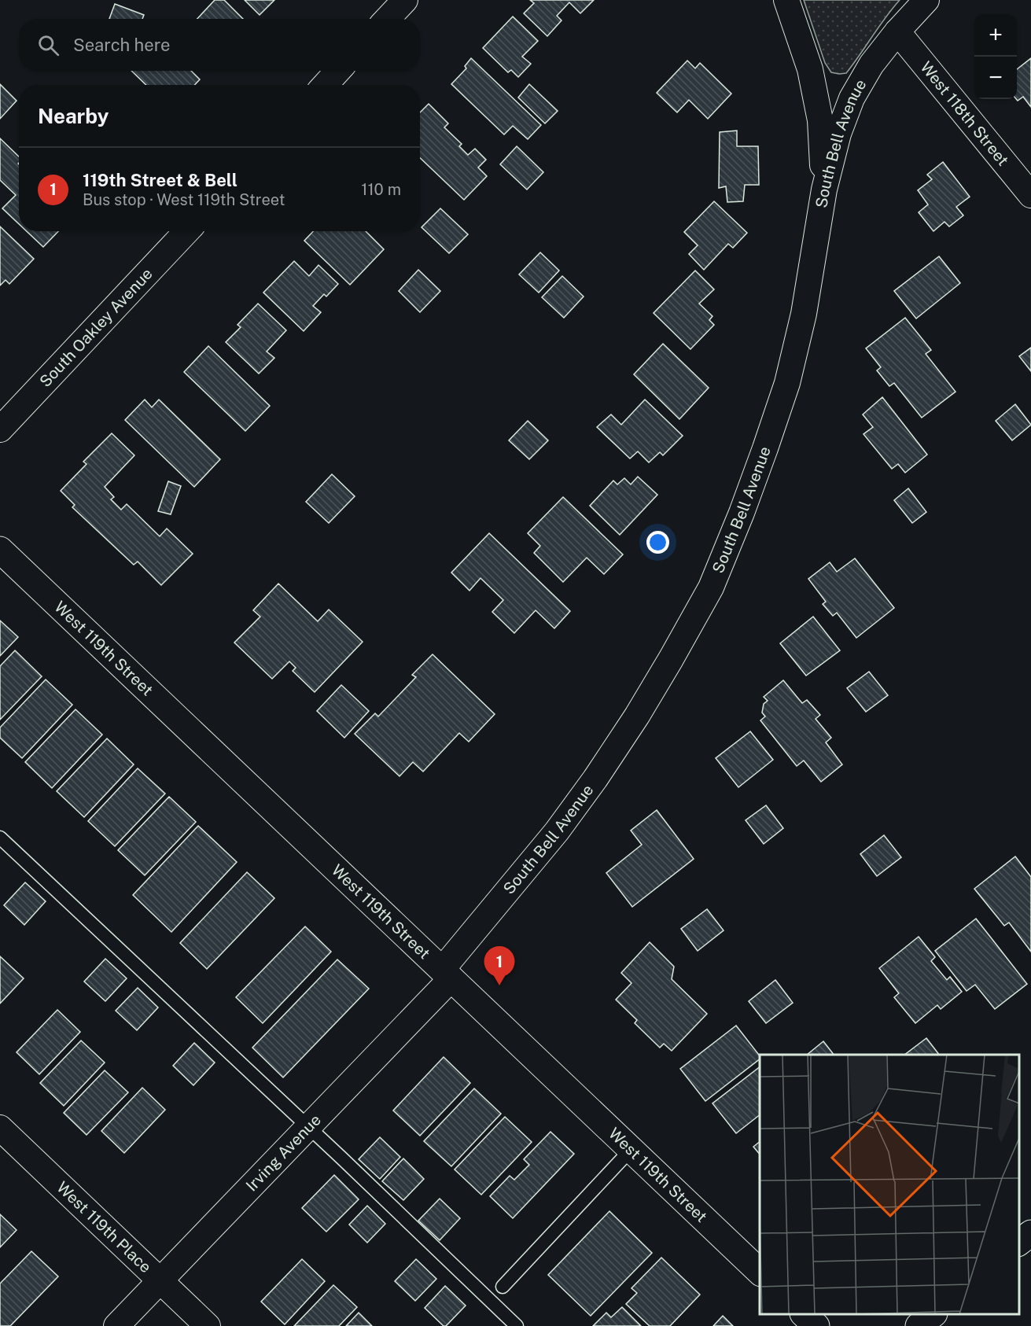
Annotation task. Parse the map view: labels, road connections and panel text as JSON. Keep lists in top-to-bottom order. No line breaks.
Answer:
{"streets":{"street":["West 118th Street","South Bell Avenue","South Oakley Avenue","West 119th Street","Irving Avenue","West 119th Place"]},"crossings":[["West 118th Street","South Bell Avenue"],["South Bell Avenue","West 119th Street"],["South Bell Avenue","Irving Avenue"],["West 119th Street","Irving Avenue"],["Irving Avenue","West 119th Place"]],"page":{"map_buttons":["+","−"],"search":"Search here","heading":"Nearby","list":[{"mark":"1","name":"119th Street & Bell","note":"Bus stop · West 119th Street","value":"110 m"}],"pins":"1"}}
